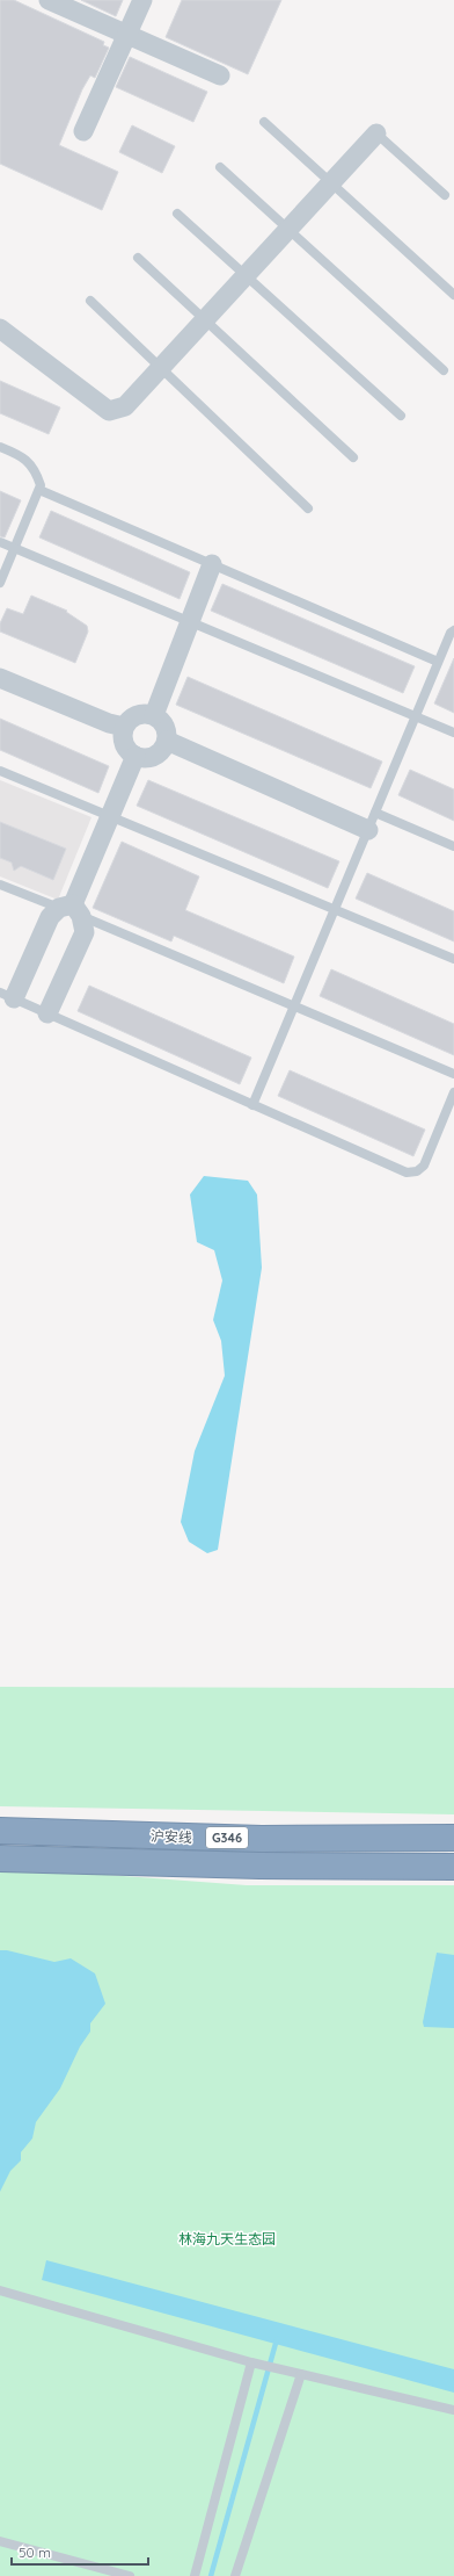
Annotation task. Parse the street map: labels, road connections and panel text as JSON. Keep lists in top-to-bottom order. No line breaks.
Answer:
{"streets":{"highway":["沪安线","G346"]},"parks":["林海九天生态园"],"scale_bar":"50 m"}
